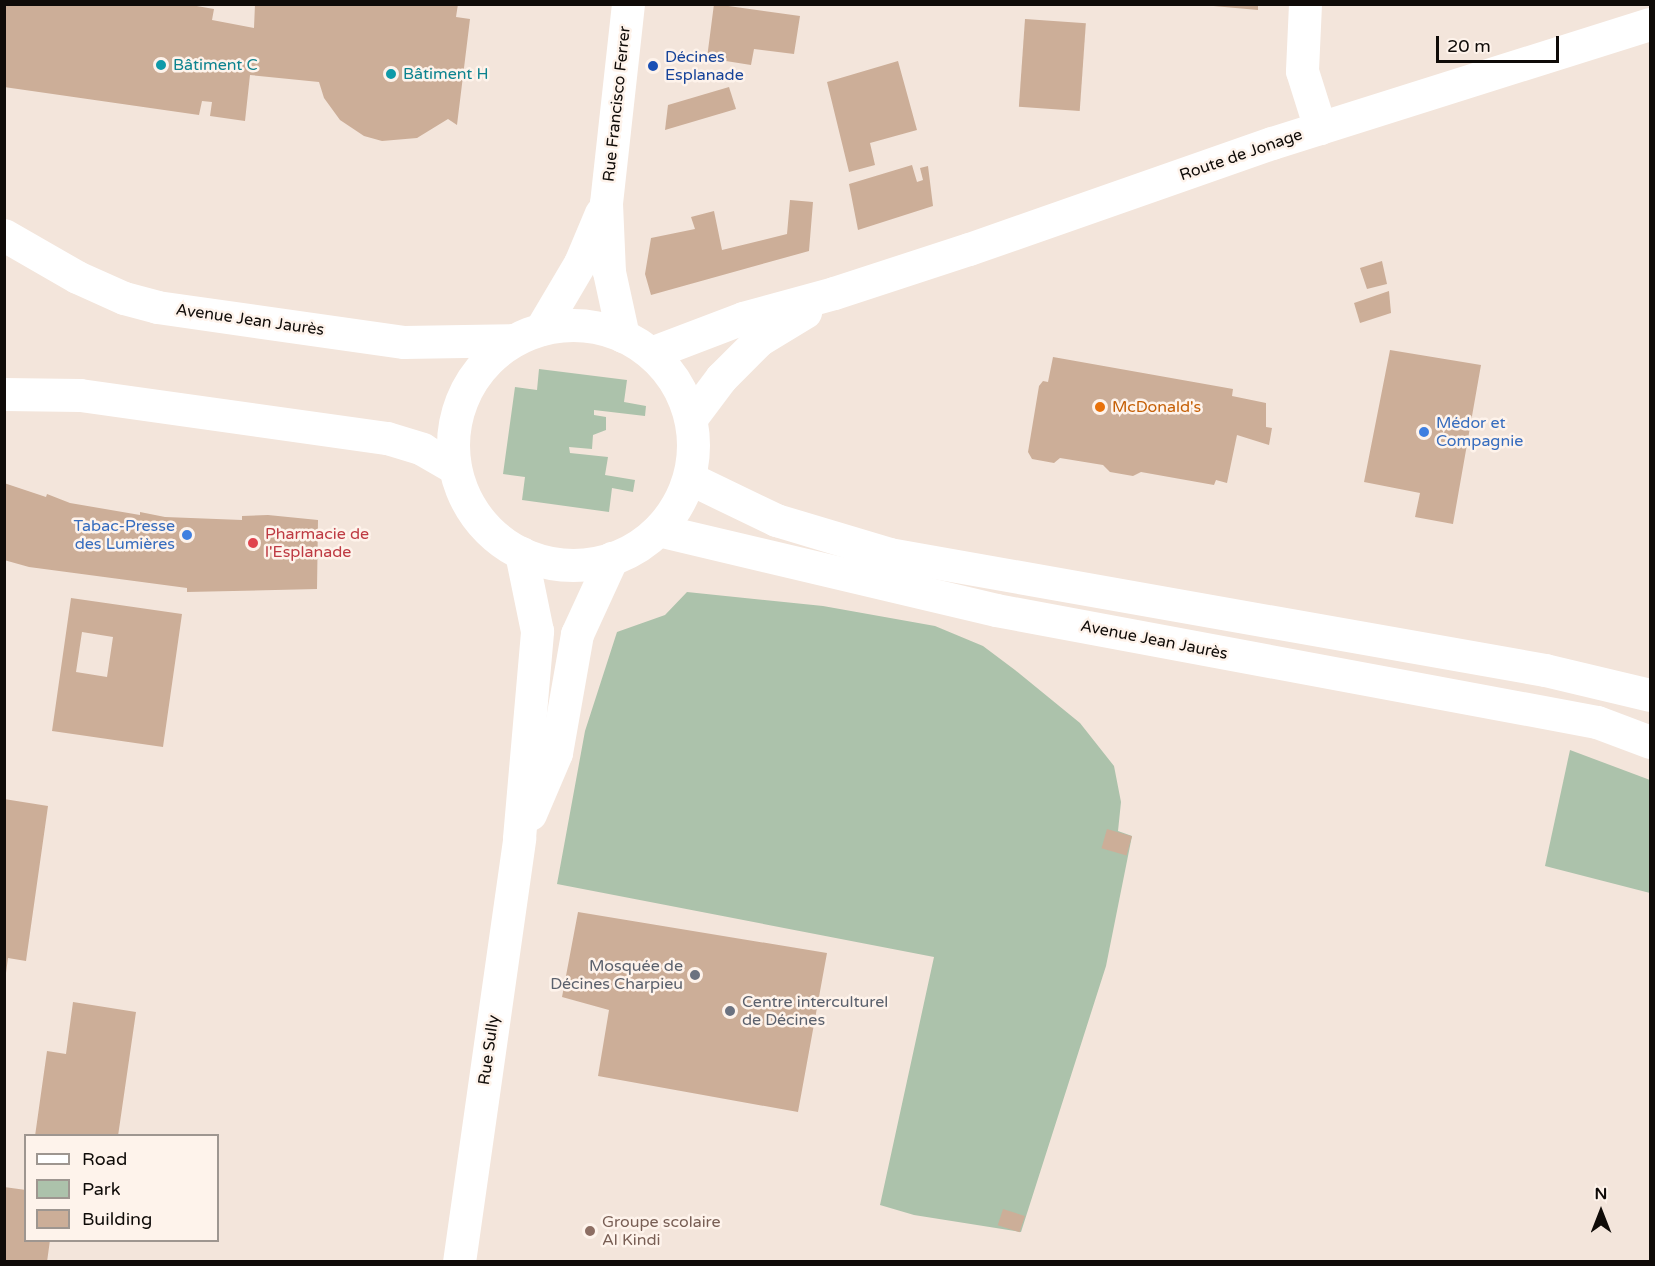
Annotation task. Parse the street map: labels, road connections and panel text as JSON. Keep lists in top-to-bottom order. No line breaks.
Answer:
{"streets":{"main road":["Rue Francisco Ferrer","Route de Jonage","Avenue Jean Jaurès","Rue Sully"]},"crossings":[["Rue Francisco Ferrer","Avenue Jean Jaurès"],["Route de Jonage","Avenue Jean Jaurès"],["Avenue Jean Jaurès","Rue Sully"]],"places":["Bâtiment C","Décines Esplanade","Bâtiment H","McDonald's","Médor et Compagnie","Tabac-Presse des Lumières","Pharmacie de l'Esplanade","Mosquée de Décines Charpieu","Centre interculturel de Décines","Groupe scolaire Al Kindi"],"legend":["Road","Park","Building"],"scale_bar":"20 m","north":"top"}
